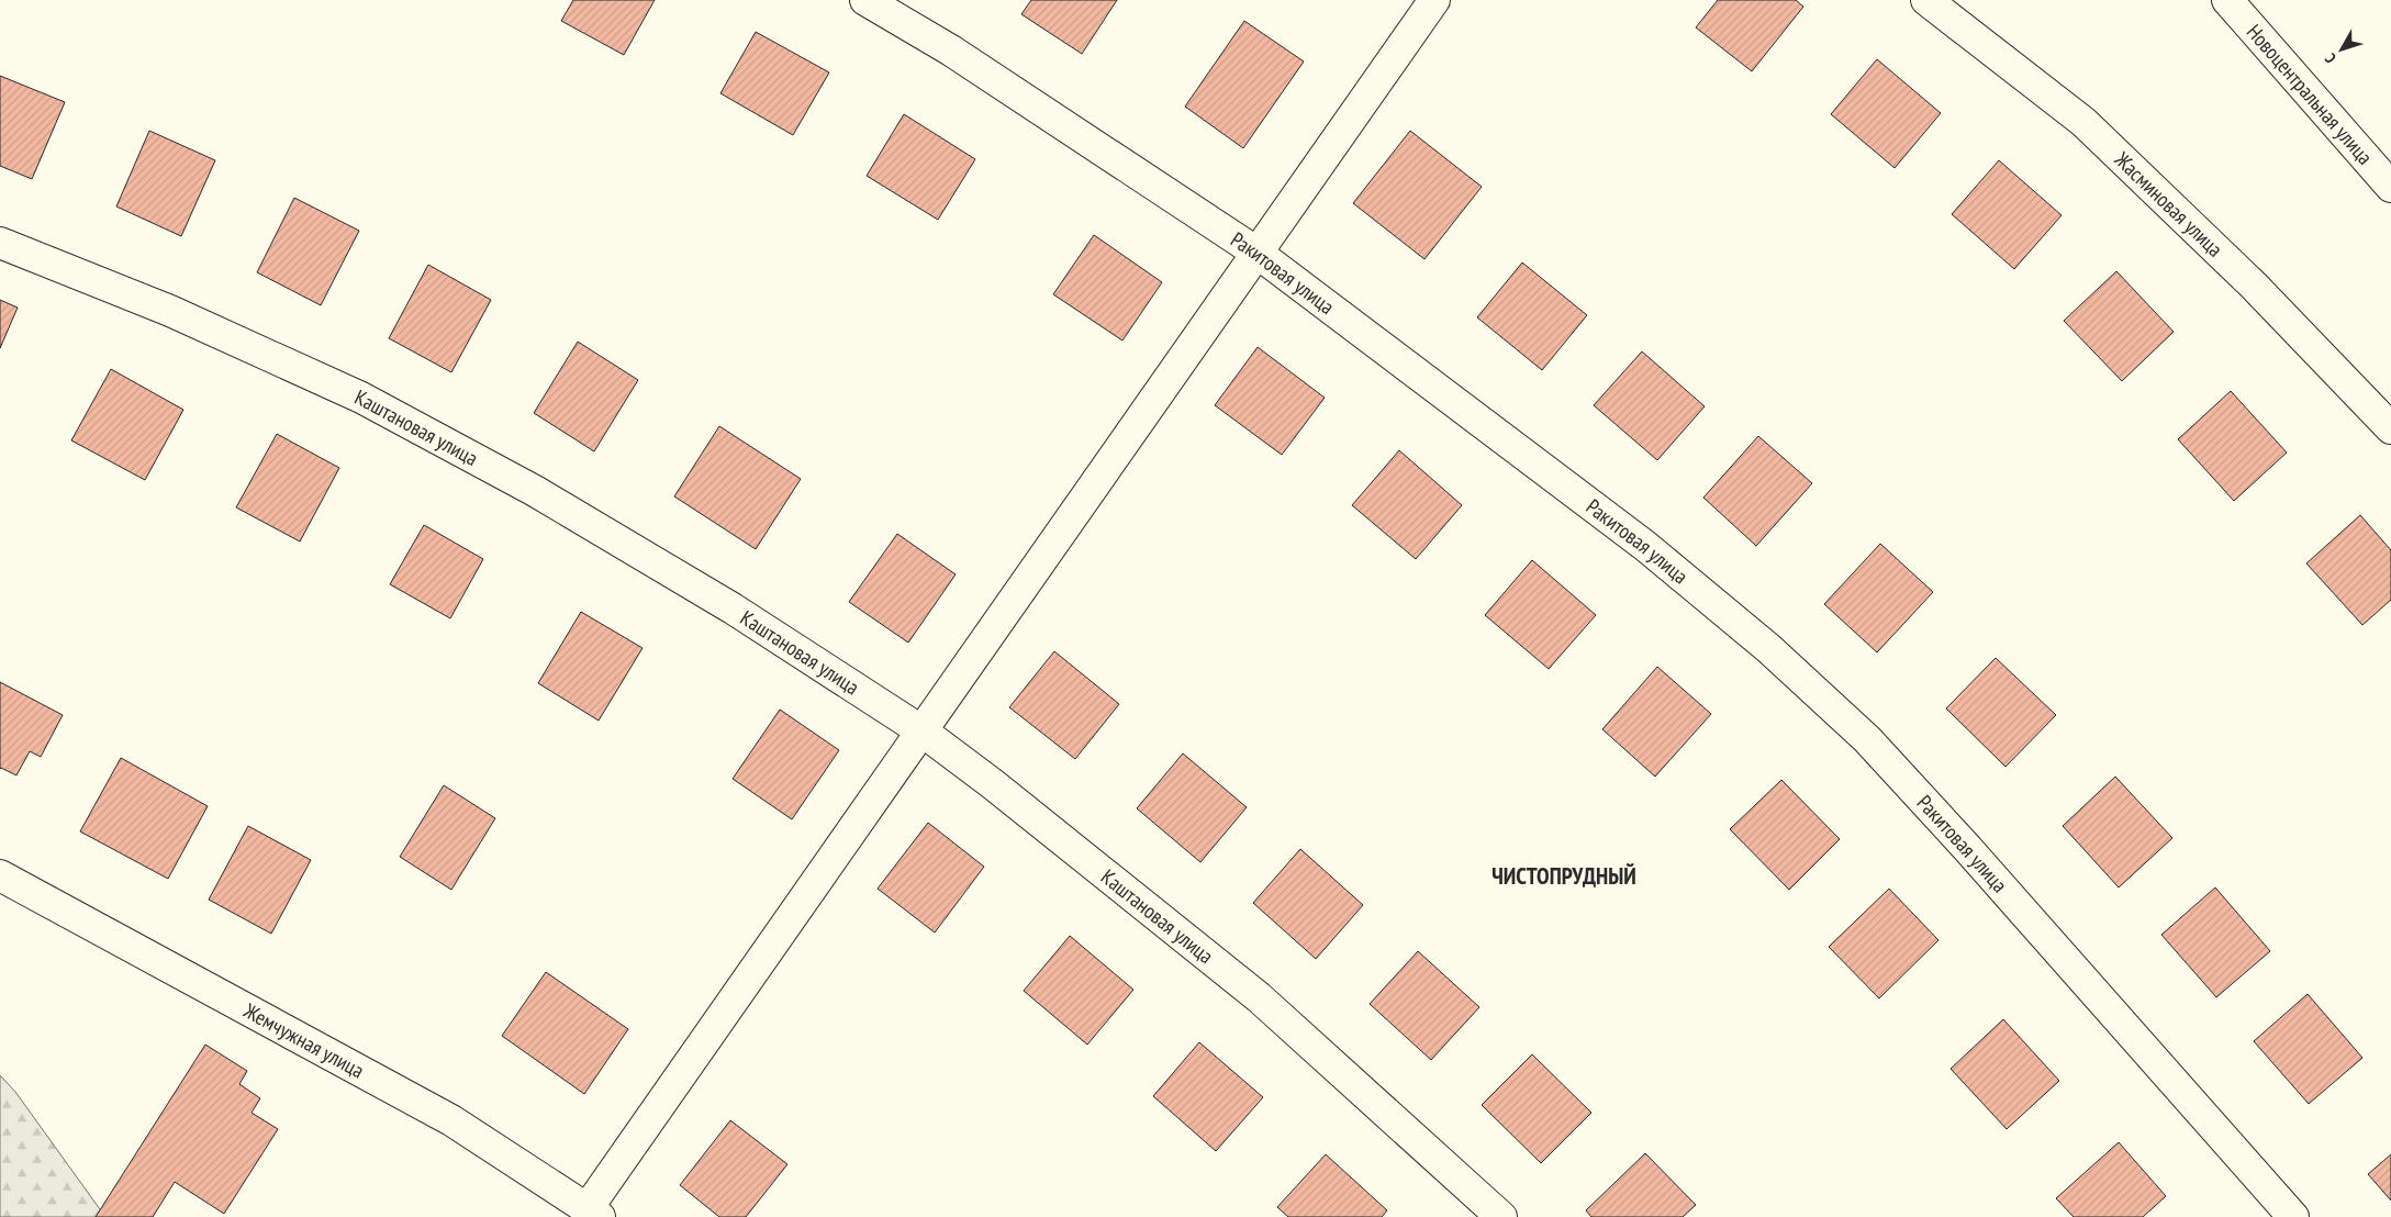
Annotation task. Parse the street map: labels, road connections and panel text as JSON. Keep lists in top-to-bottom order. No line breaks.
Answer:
{"streets":{"street":["Новоцентральная улица","Жасминовая улица","Ракитовая улица","Каштановая улица","Жемчужная улица"]},"districts":["ЧИСТОПРУДНЫЙ"],"north":"bottom left"}
